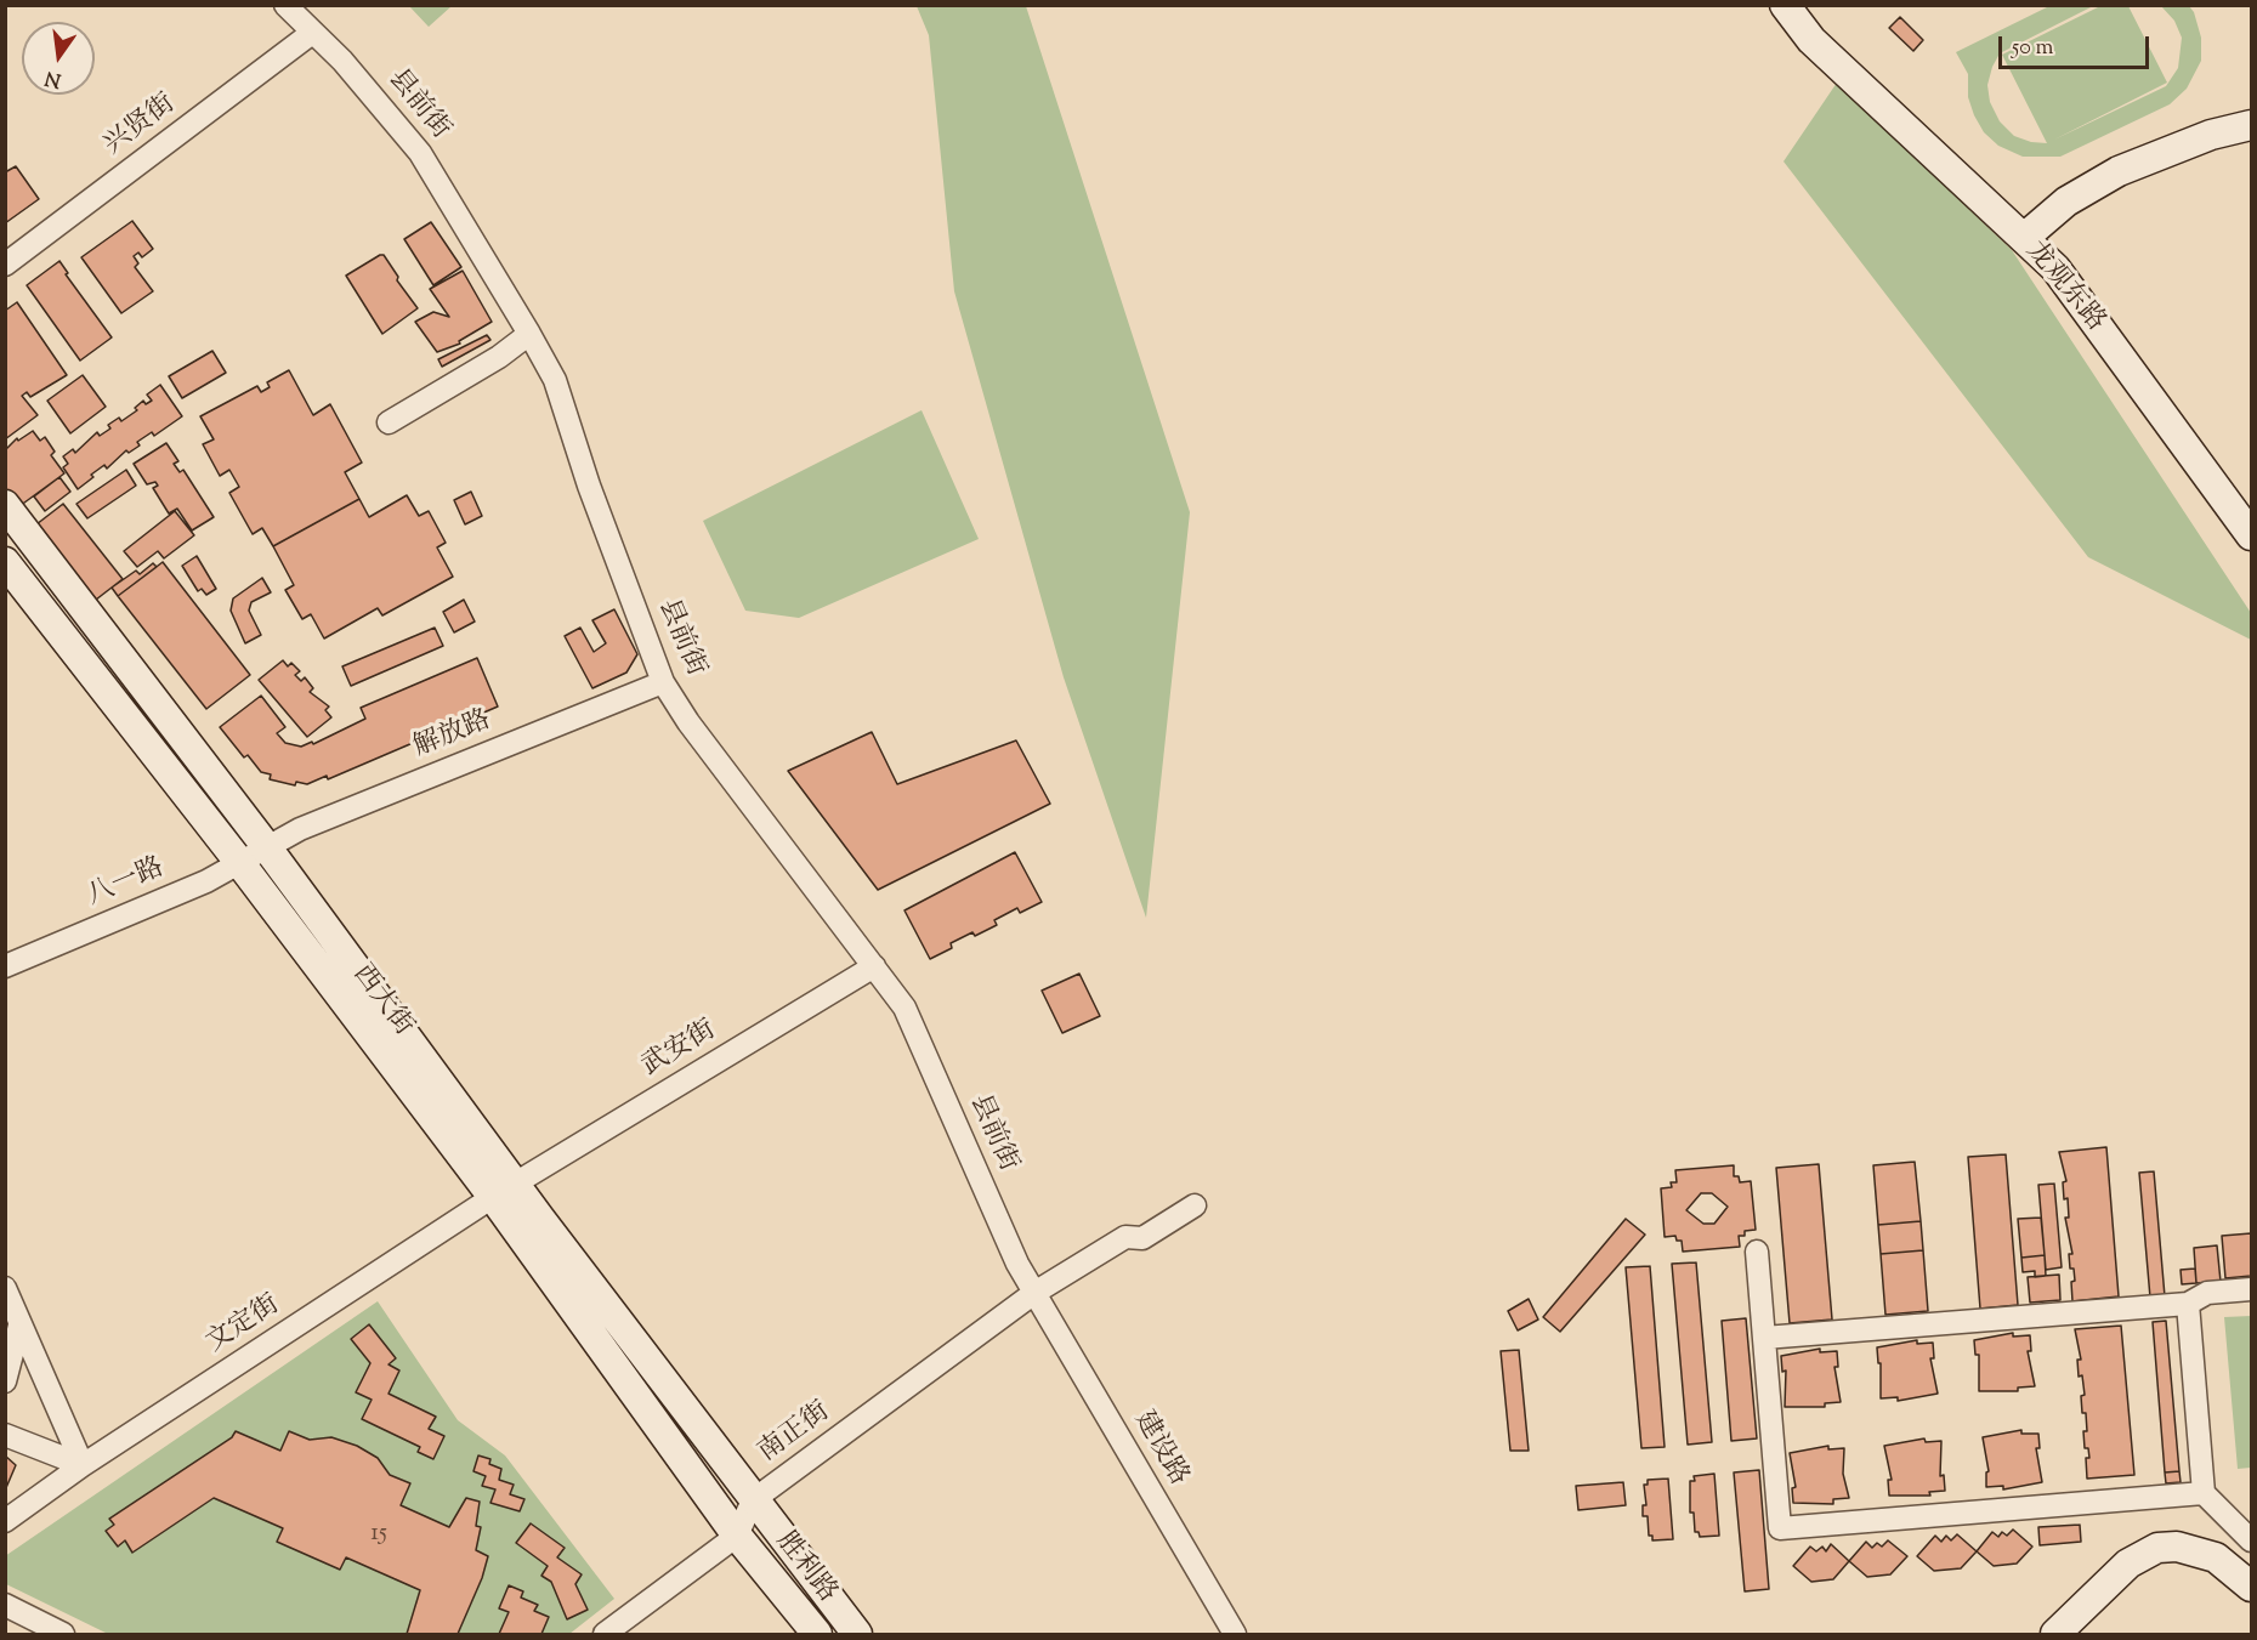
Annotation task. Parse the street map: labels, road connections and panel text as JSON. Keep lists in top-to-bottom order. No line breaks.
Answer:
{"streets":{"main road":["龙观东路","西大街","胜利路"],"street":["县前街","兴贤街","解放路","八一路","武安街","文定街","南正街","建设路"]},"crossings":[["县前街","兴贤街"],["县前街","解放路"],["县前街","武安街"],["县前街","南正街"],["县前街","建设路"],["解放路","八一路"],["解放路","西大街"],["八一路","西大街"],["西大街","武安街"],["西大街","文定街"],["西大街","南正街"],["西大街","胜利路"],["武安街","文定街"],["南正街","建设路"],["南正街","胜利路"]],"house_numbers":["15"],"scale_bar":"50 m","north":"bottom"}
